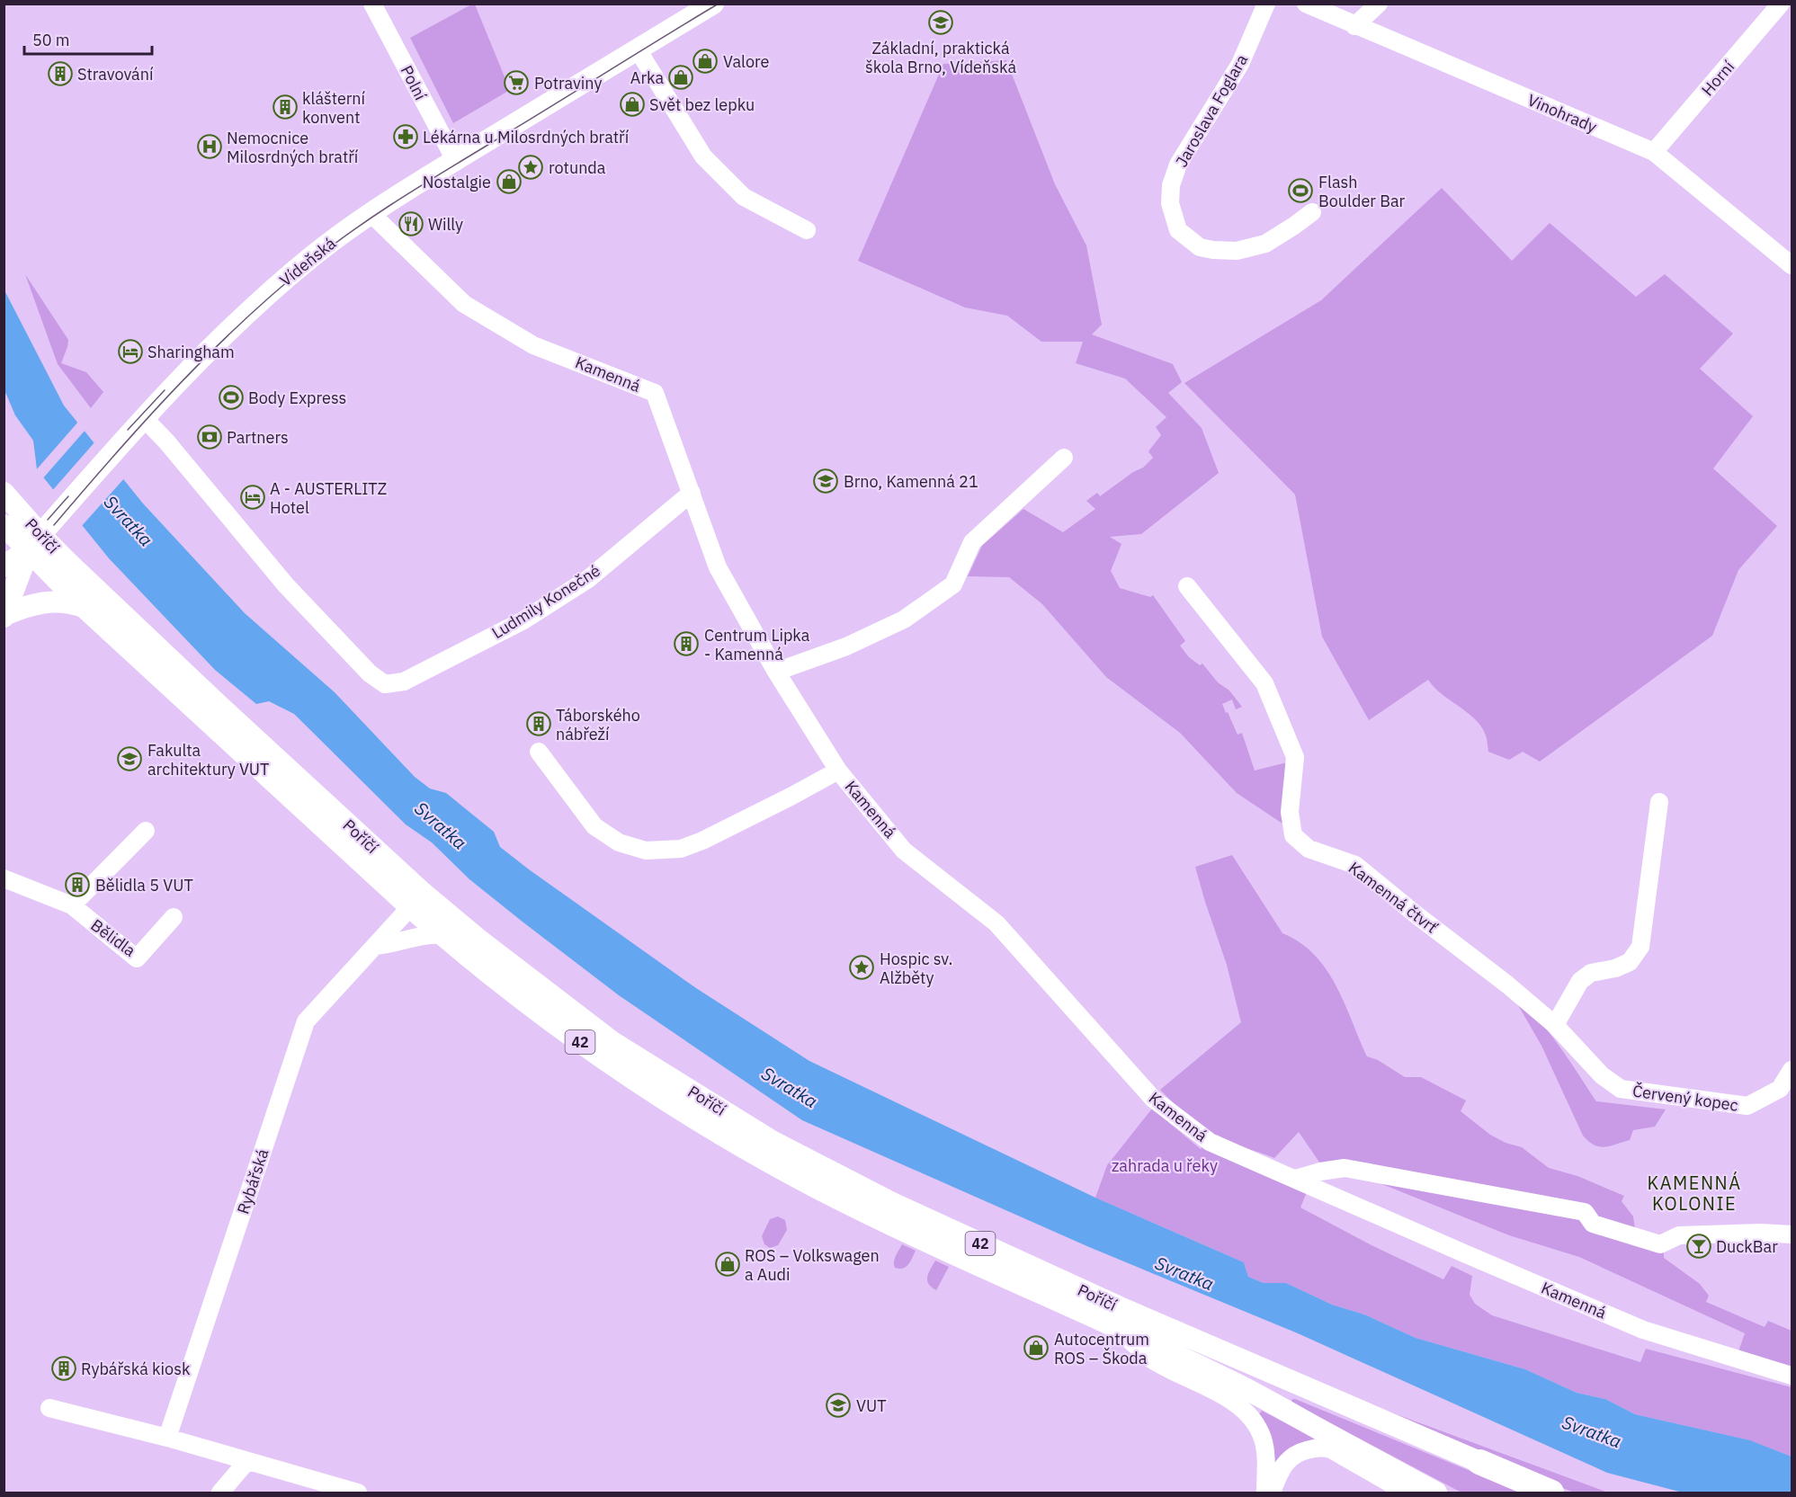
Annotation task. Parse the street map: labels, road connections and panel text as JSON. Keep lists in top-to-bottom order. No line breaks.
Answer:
{"streets":{"highway":["Poříčí","42"],"main road":["Vídeňská"],"street":["Horní","Polní","Jaroslava Foglara","Vinohrady","Kamenná","Ludmily Konečné","Kamenná čtvrť","Bělidla","Červený kopec","Rybářská"]},"crossings":[["Horní","Vinohrady"],["Polní","Vídeňská"],["Vídeňská","Kamenná"],["Vídeňská","Poříčí"],["Vídeňská","Ludmily Konečné"],["Kamenná","Ludmily Konečné"],["Poříčí","Rybářská"],["Kamenná čtvrť","Červený kopec"]],"districts":["KAMENNÁ KOLONIE"],"water":["Svratka"],"parks":["zahrada u řeky"],"places":{"school or university":["Základní, praktická škola Brno, Vídeňská","Brno, Kamenná 21","Fakulta architektury VUT","VUT"],"shop":["Valore","Arka","Svět bez lepku","Nostalgie","ROS – Volkswagen a Audi","Autocentrum ROS – Škoda"],"building":["Stravování","klášterní konvent","Centrum Lipka - Kamenná","Táborského nábřeží","Bělidla 5 VUT","Rybářská kiosk"],"supermarket":["Potraviny"],"pharmacy":["Lékárna u Milosrdných bratří"],"hospital":["Nemocnice Milosrdných bratří"],"place":["rotunda","Hospic sv. Alžběty"],"sports":["Flash Boulder Bar","Body Express"],"restaurant":["Willy"],"hotel":["Sharingham","A - AUSTERLITZ Hotel"],"bank":["Partners"],"bar":["DuckBar"]},"scale_bar":"50 m"}
